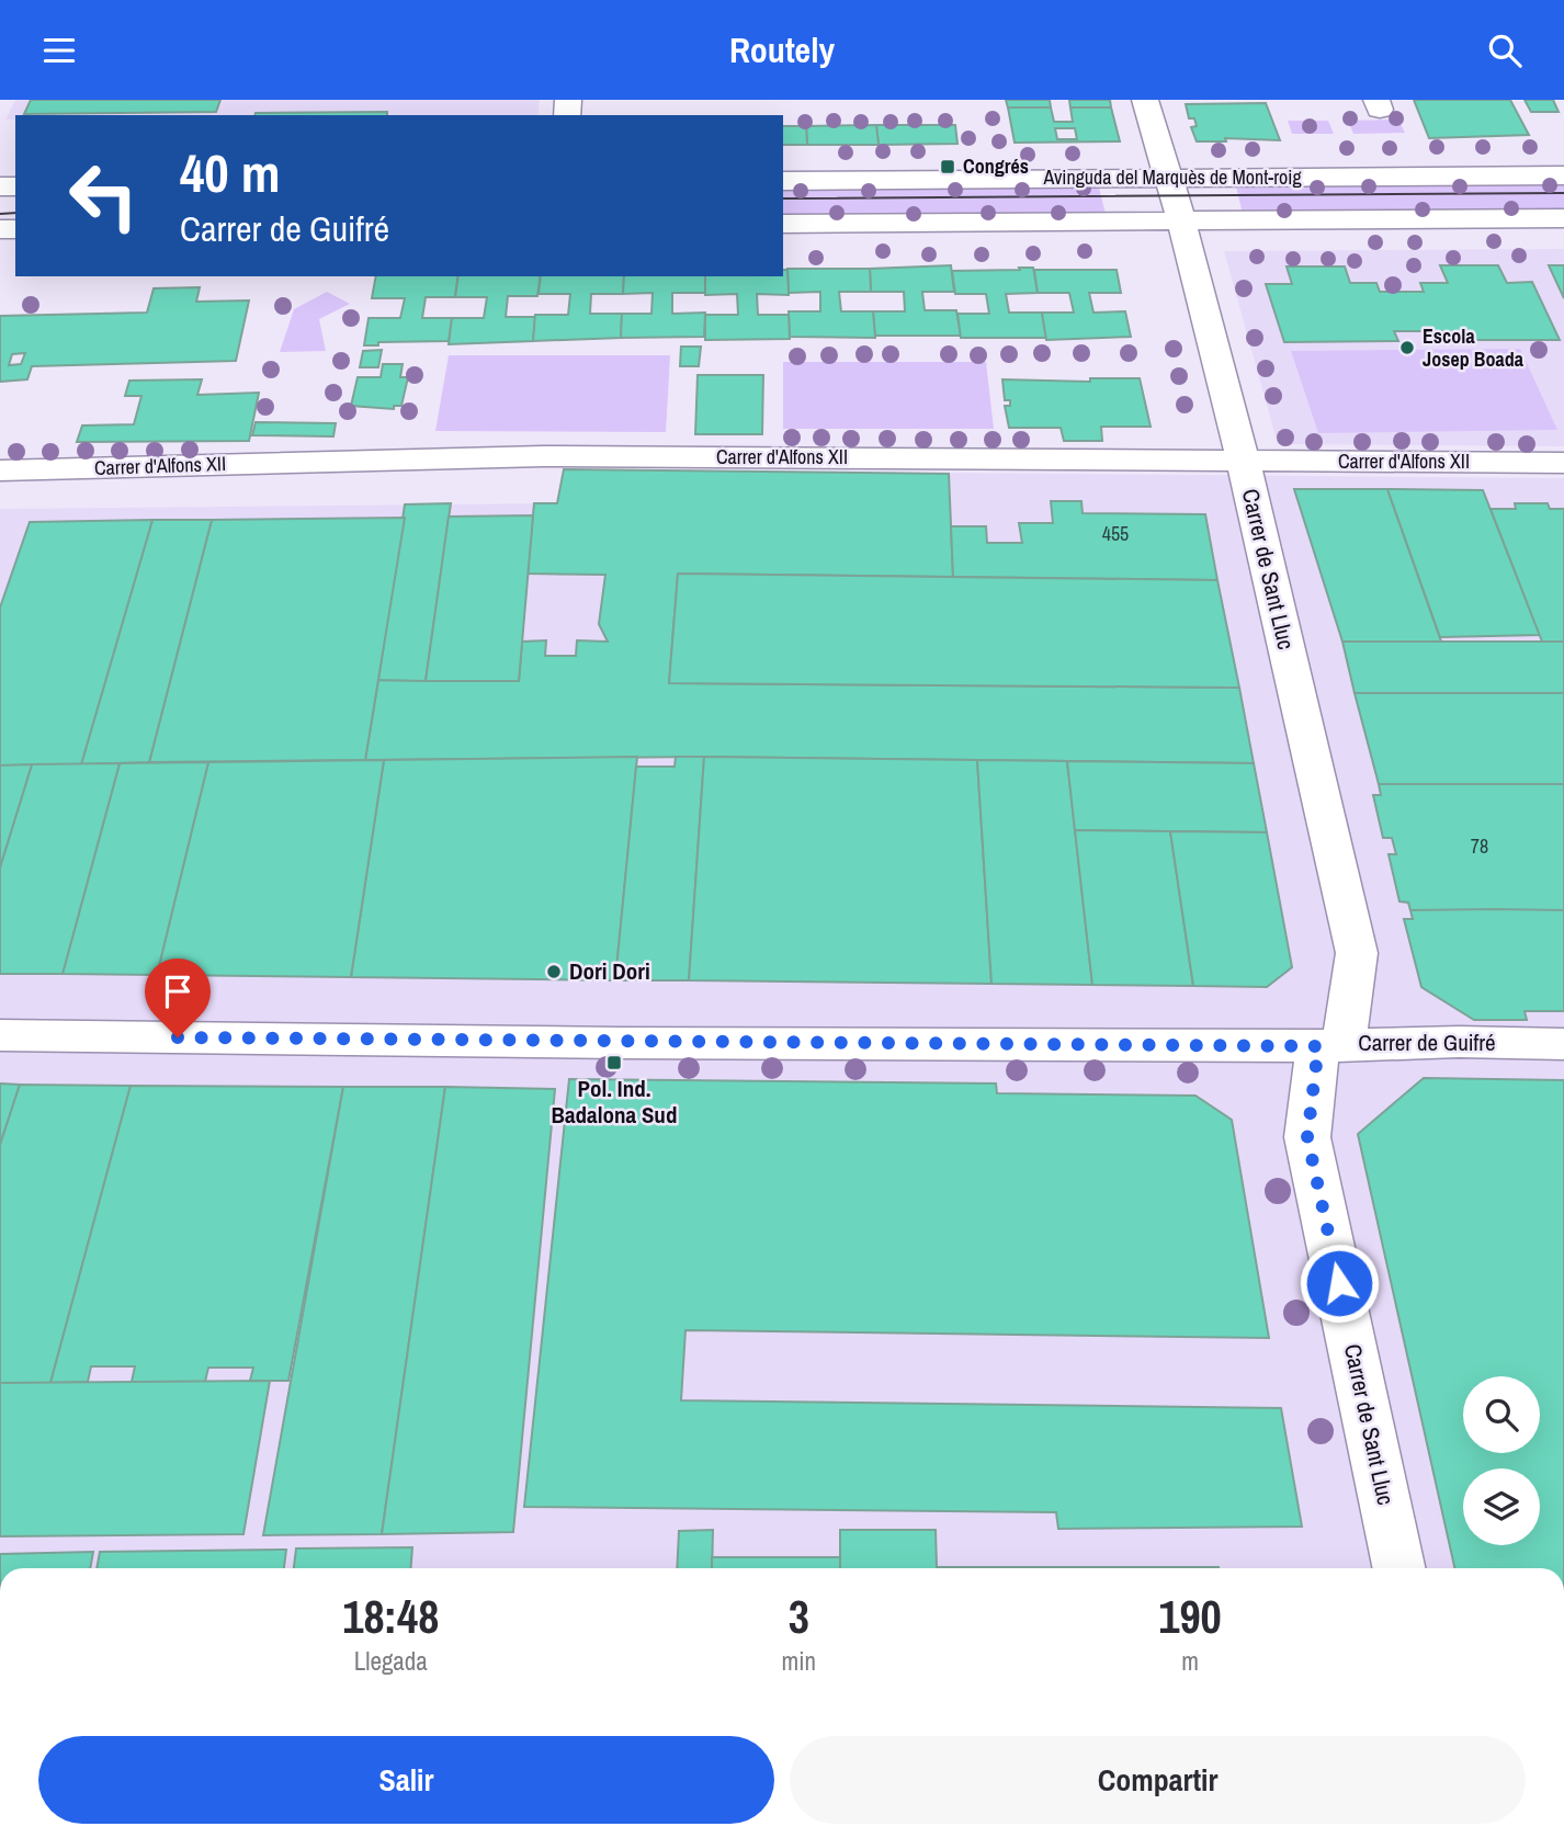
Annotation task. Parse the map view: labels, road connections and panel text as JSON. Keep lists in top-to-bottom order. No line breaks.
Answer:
{"streets":{"street":["Avinguda del Marquès de Mont-roig","Carrer d'Alfons XII","Carrer de Sant Lluc","Carrer de Guifré"]},"crossings":[["Avinguda del Marquès de Mont-roig","Carrer de Sant Lluc"],["Carrer d'Alfons XII","Carrer de Sant Lluc"],["Carrer de Sant Lluc","Carrer de Guifré"]],"places":{"transit":["Congrés","Pol. Ind. Badalona Sud"],"other":["Escola Josep Boada","Dori Dori"]},"house_numbers":["455","78"],"page":{"header":"Routely","turn":["40 m","Carrer de Guifré"],"eta":["18:48","Llegada","3","min","190","m"],"buttons":["Salir","Compartir"]}}
